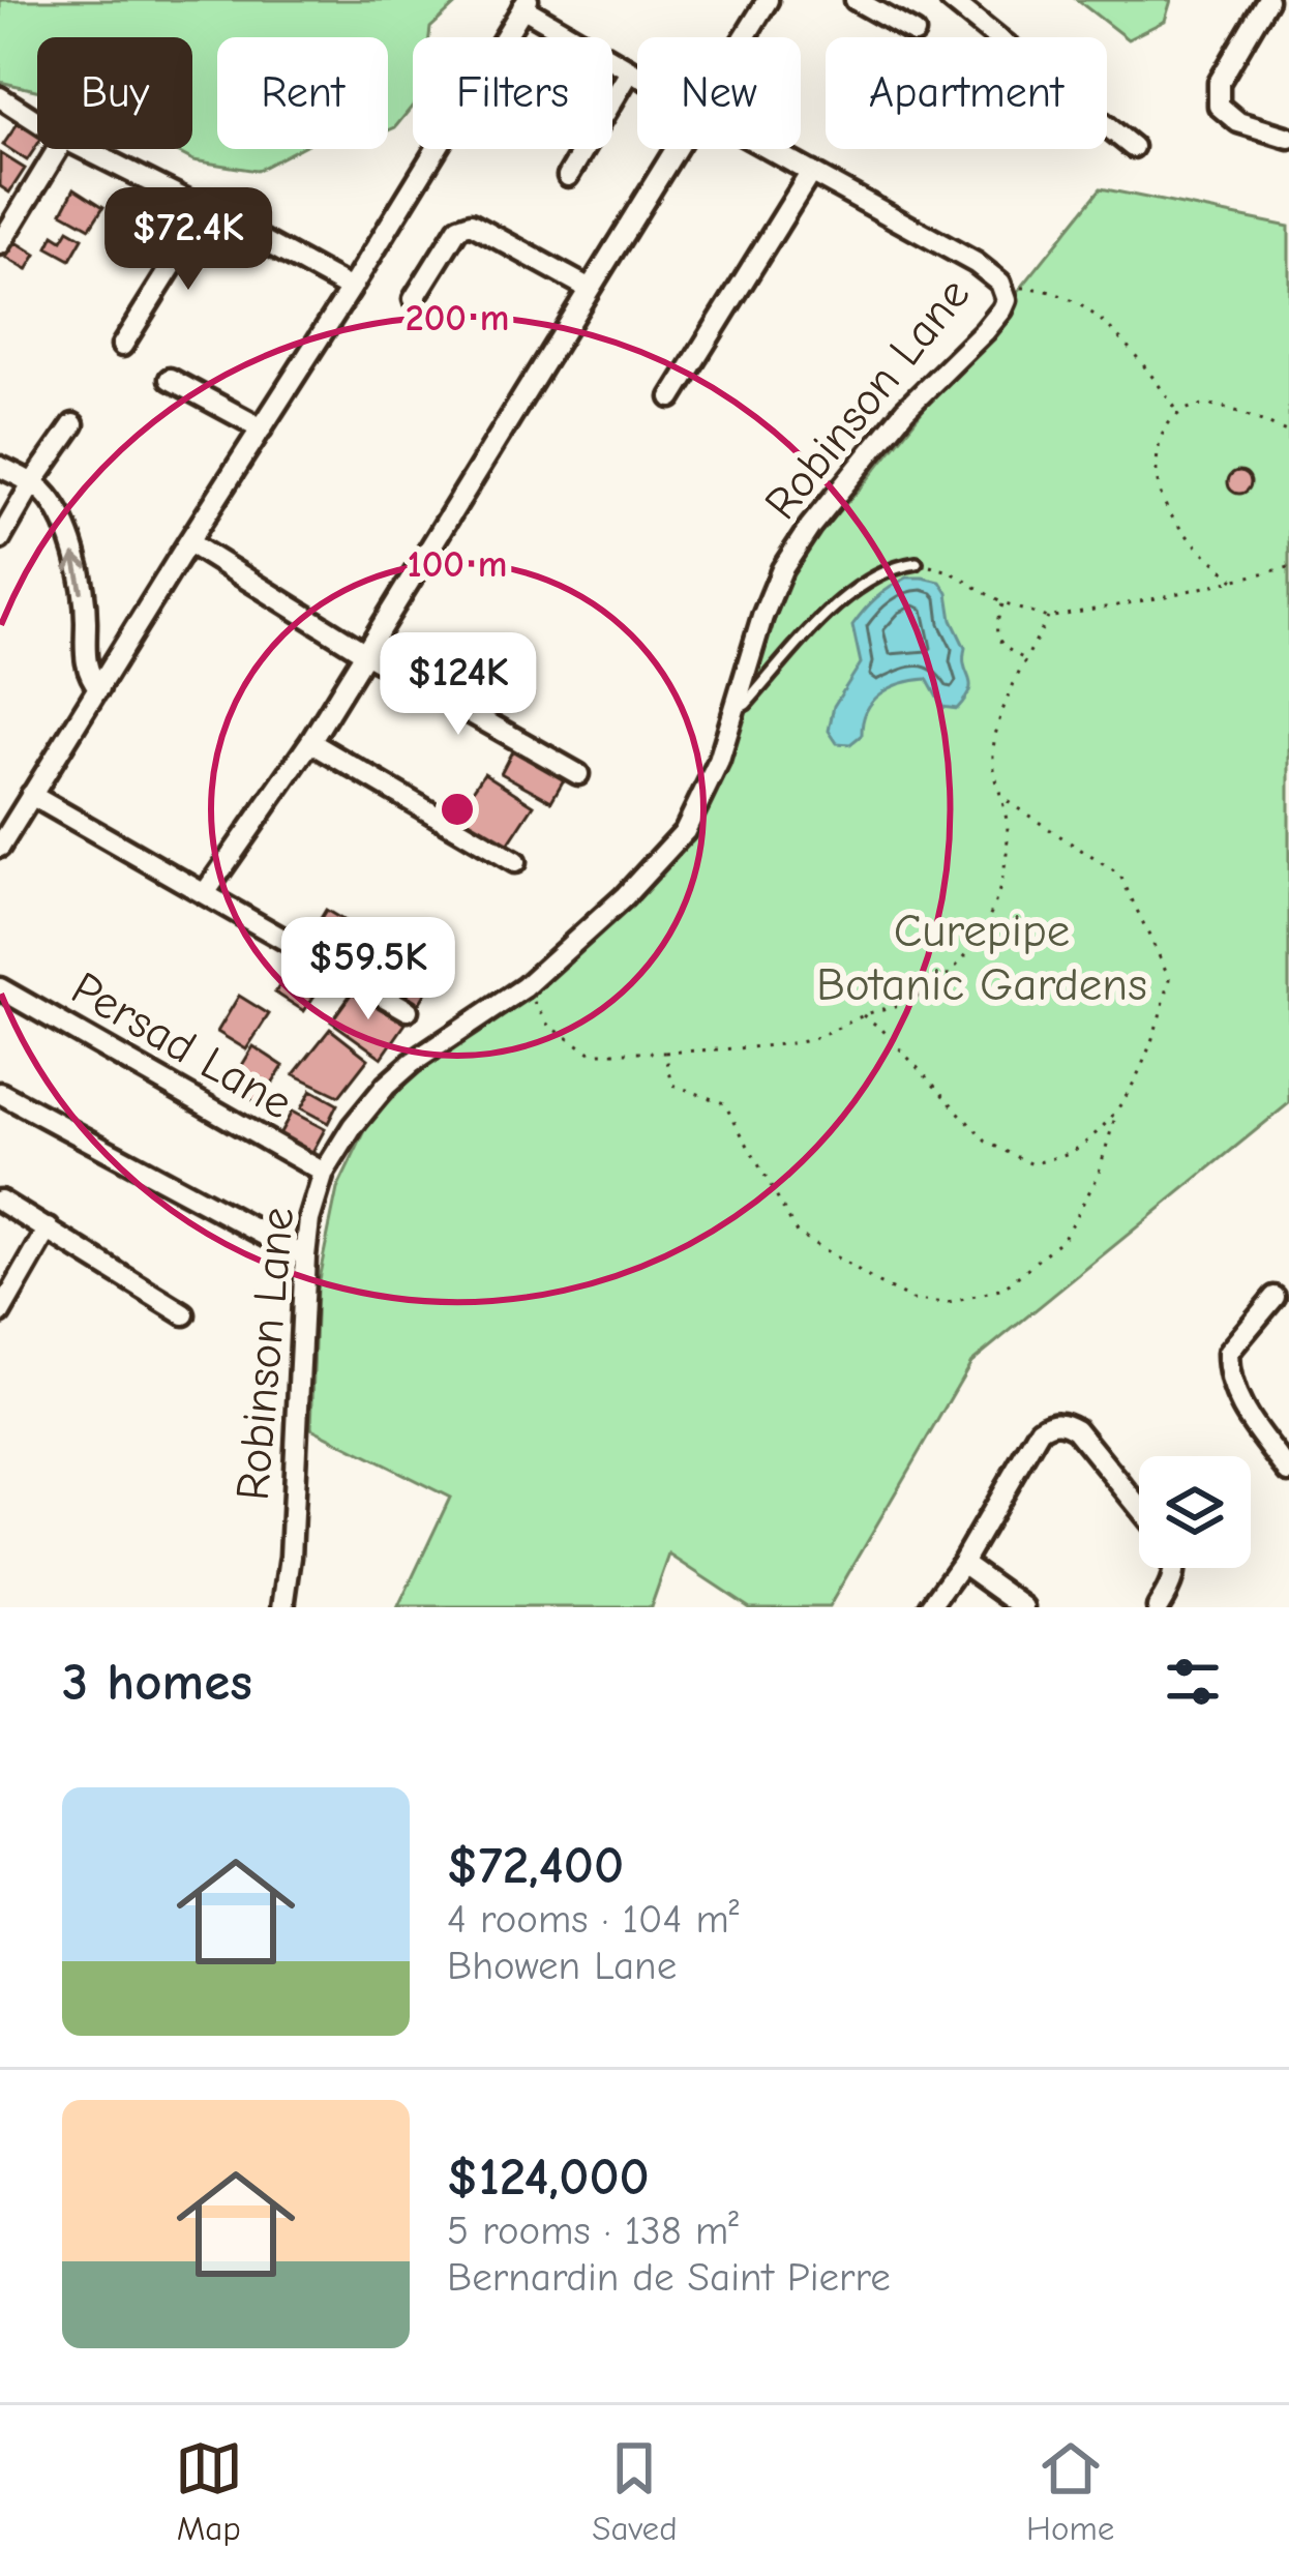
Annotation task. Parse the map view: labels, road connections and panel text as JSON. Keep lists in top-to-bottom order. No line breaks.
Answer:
{"streets":{"street":["Robinson Lane","Persad Lane"]},"crossings":[["Robinson Lane","Persad Lane"]],"parks":["Curepipe Botanic Gardens"],"page":{"chip":["Buy","Rent","Filters","New","Apartment"],"price":["$72.4K","$124K","$59.5K"],"heading":"3 homes","list":[{"name":"$72,400","note":"4 rooms · 104 m² · Bhowen Lane"},{"name":"$124,000","note":"5 rooms · 138 m² · Bernardin de Saint Pierre"}],"tabs":["Map","Saved","Home"]},"rings":["200 m","100 m"]}
